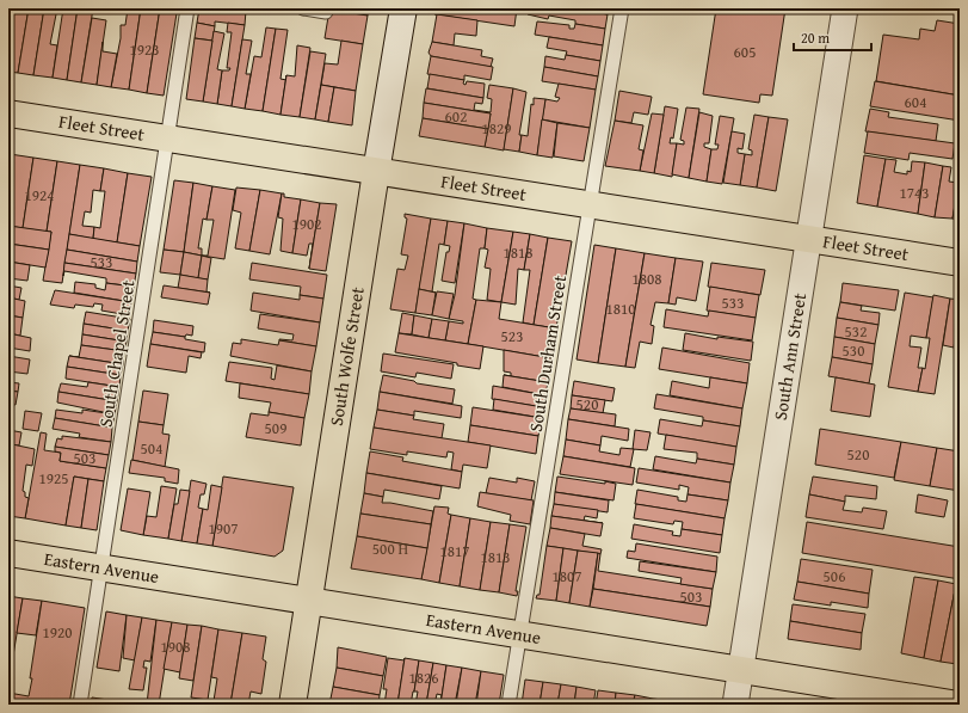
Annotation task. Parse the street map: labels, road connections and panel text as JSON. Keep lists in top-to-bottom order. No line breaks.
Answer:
{"streets":{"main road":["Fleet Street","South Wolfe Street","Eastern Avenue"],"street":["South Ann Street"],"lane":["South Chapel Street","South Durham Street"]},"crossings":[["Fleet Street","South Chapel Street"],["Fleet Street","South Durham Street"],["Fleet Street","South Ann Street"],["Fleet Street","South Wolfe Street"],["South Chapel Street","Eastern Avenue"],["South Durham Street","Eastern Avenue"],["South Ann Street","Eastern Avenue"],["South Wolfe Street","Eastern Avenue"]],"house_numbers":["1923","605","604","602","1829","1743","1924","1902","1818","533","1808","533","1810","532","523","530","520","509","504","520","503","1925","1907","500 H","1817","1813","1807","506","503","1920","1908","1826"],"scale_bar":"20 m"}
